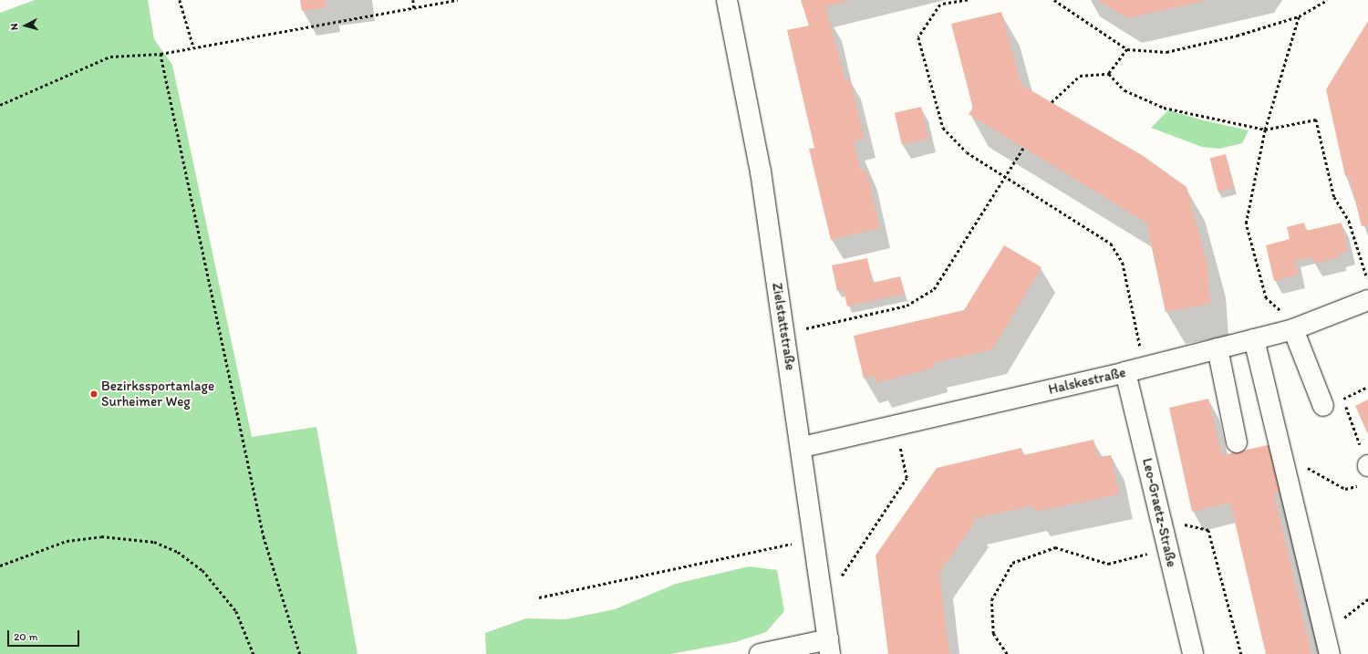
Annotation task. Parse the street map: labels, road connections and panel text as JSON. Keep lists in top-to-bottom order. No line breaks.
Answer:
{"streets":{"street":["Zielstattstraße","Halskestraße","Leo-Graetz-Straße"]},"crossings":[["Zielstattstraße","Halskestraße"],["Halskestraße","Leo-Graetz-Straße"]],"places":["Bezirkssportanlage Surheimer Weg"],"scale_bar":"20 m","north":"left"}
